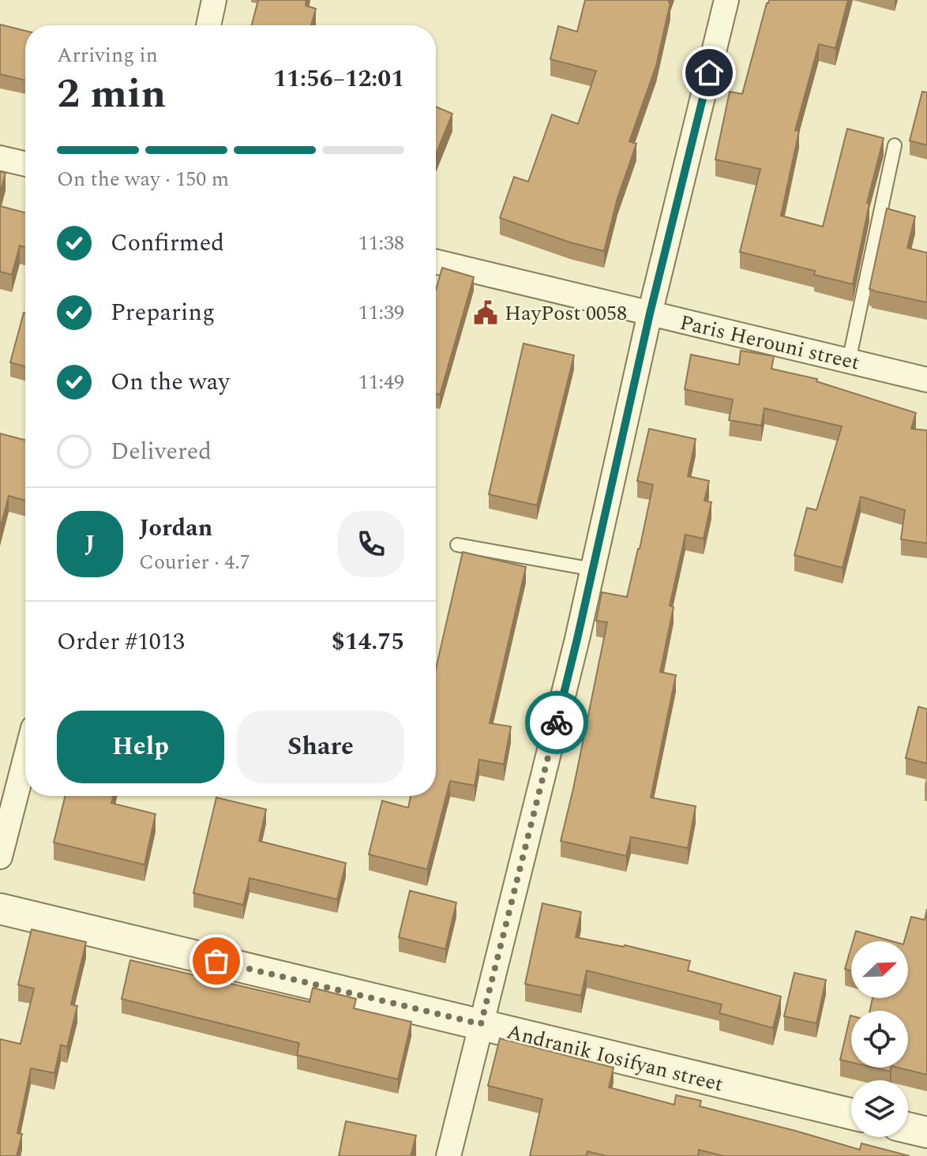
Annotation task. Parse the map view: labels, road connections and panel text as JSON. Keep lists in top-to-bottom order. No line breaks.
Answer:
{"streets":{"street":["Paris Herouni street","Andranik Iosifyan street"]},"places":{"public building":["HayPost 0058"]},"north":"top right","page":{"heading":["2 min","Arriving in","11:56–12:01"],"panel":["Jordan","Courier · 4.7","Order #1013","$14.75"],"bar":"On the way · 150 m","list":[["Confirmed","11:38"],["Preparing","11:39"],["On the way","11:49"],"Delivered"],"round":"J","buttons":["Help","Share"]}}
